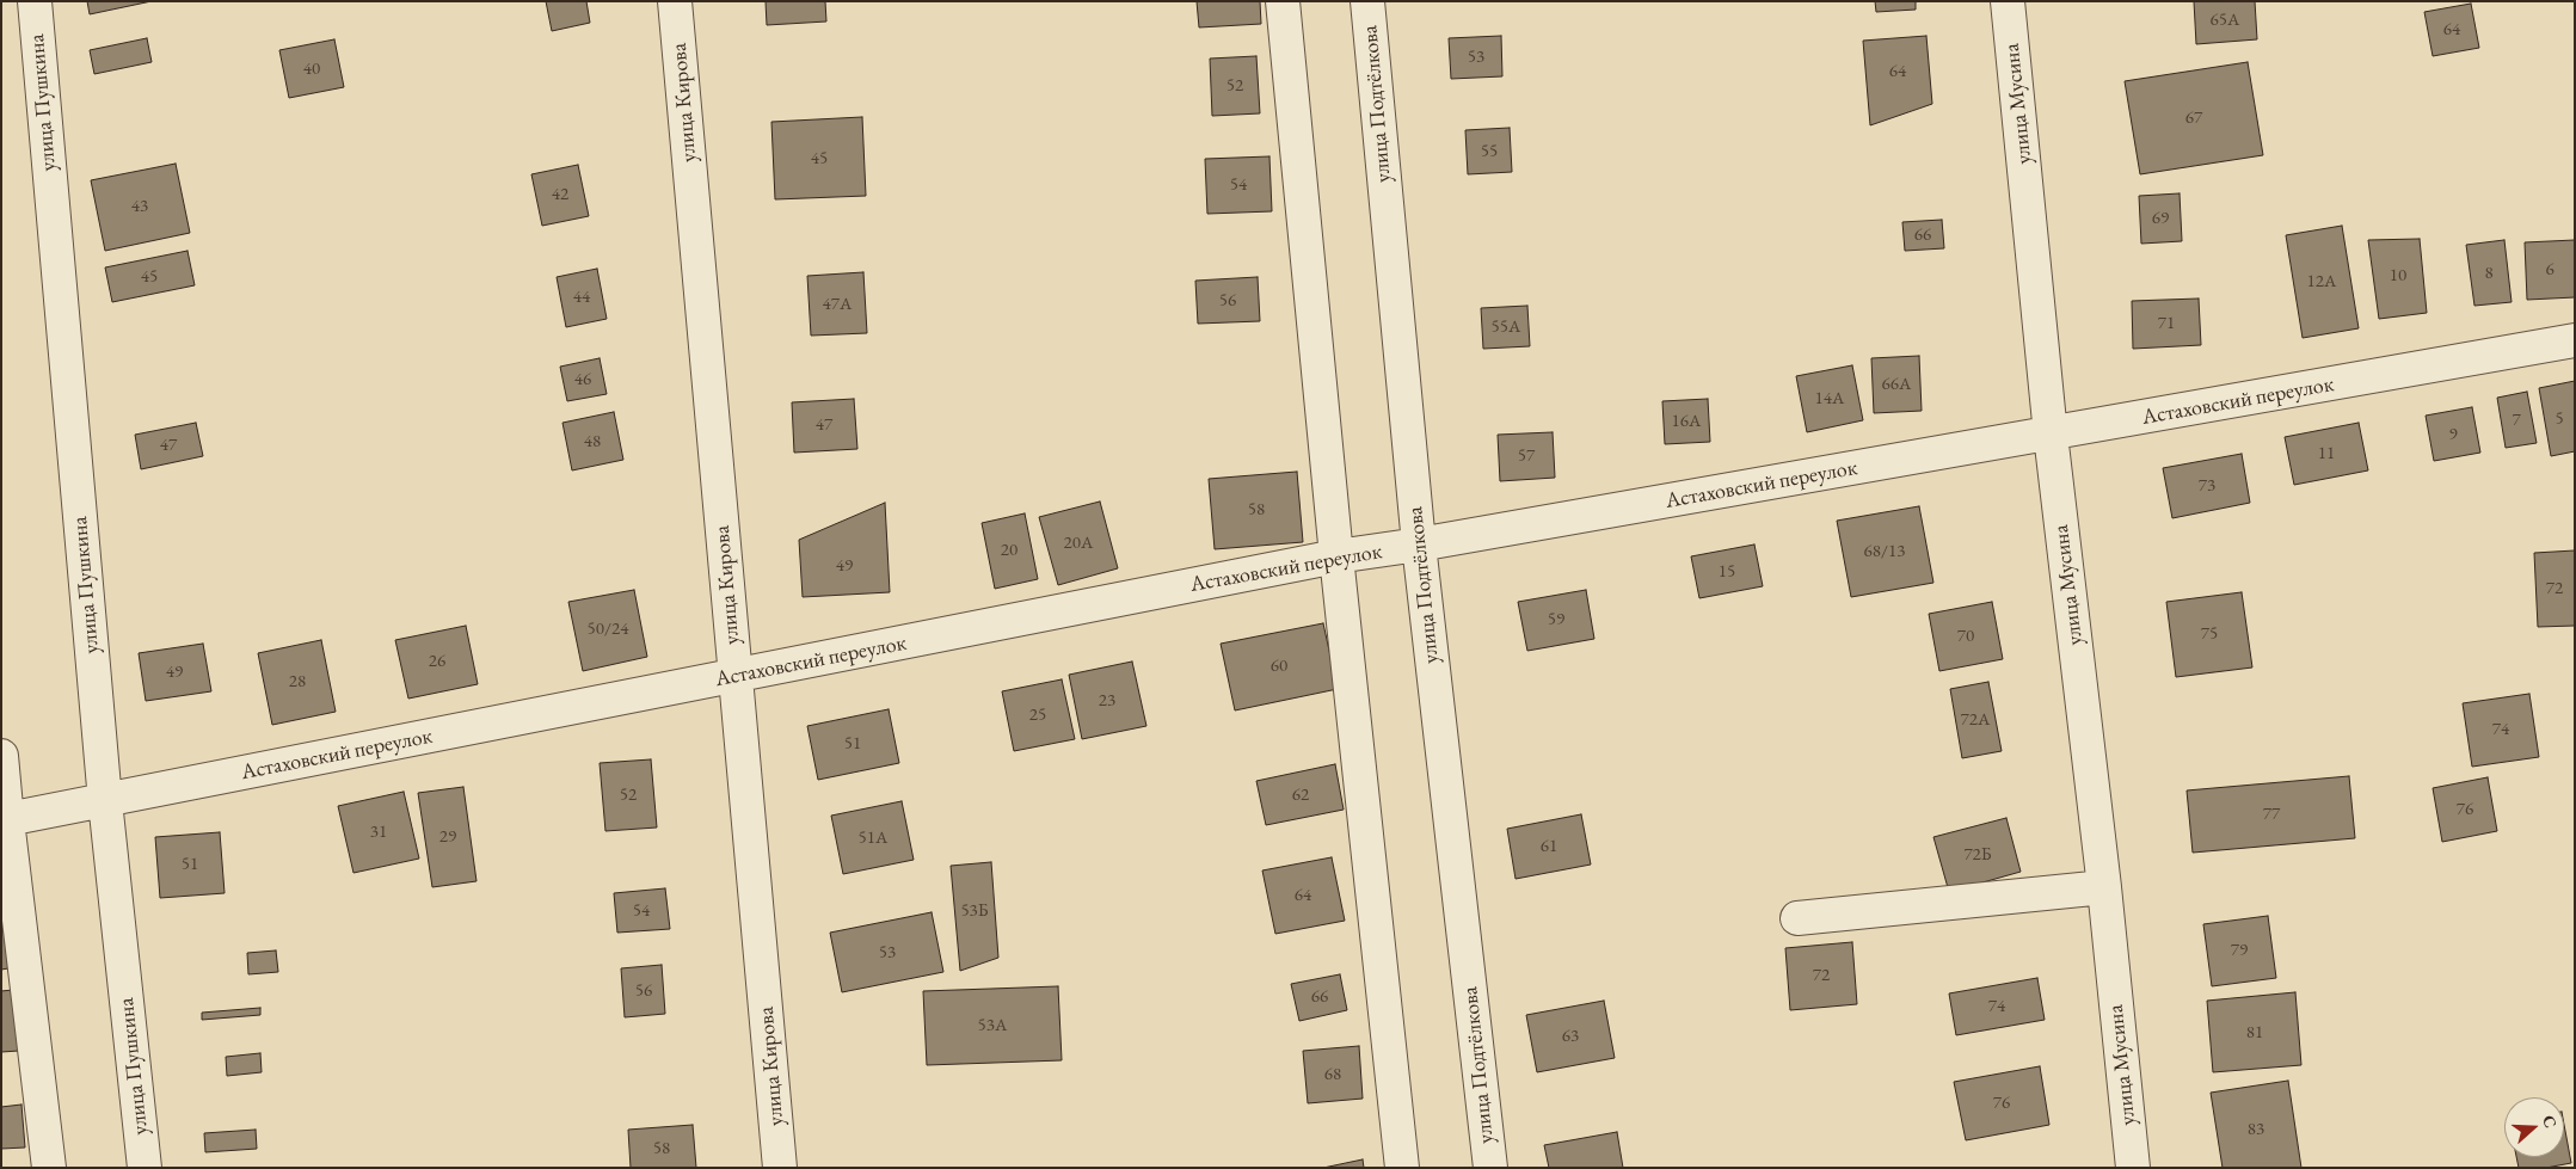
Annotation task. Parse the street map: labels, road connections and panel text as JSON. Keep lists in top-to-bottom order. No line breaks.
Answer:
{"streets":{"street":["улица Пушкина","улица Кирова","улица Подтёлкова","улица Мусина","Астаховский переулок"]},"crossings":[["улица Пушкина","Астаховский переулок"],["улица Кирова","Астаховский переулок"],["улица Подтёлкова","Астаховский переулок"],["улица Мусина","Астаховский переулок"]],"house_numbers":["65А","64","53","40","64","52","67","55","45","54","42","43","69","66","6","8","10","45","12А","44","56","47А","71","55А","46","66А","14А","5","7","16А","47","9","48","47","11","57","73","58","20А","20","68/13","49","15","72","59","50/24","75","70","26","60","49","28","23","25","72А","74","51","52","62","76","77","31","29","51А","61","72Б","51","64","54","53Б","79","53","72","56","66","74","53А","81","63","68","76","83","58"],"north":"right"}
